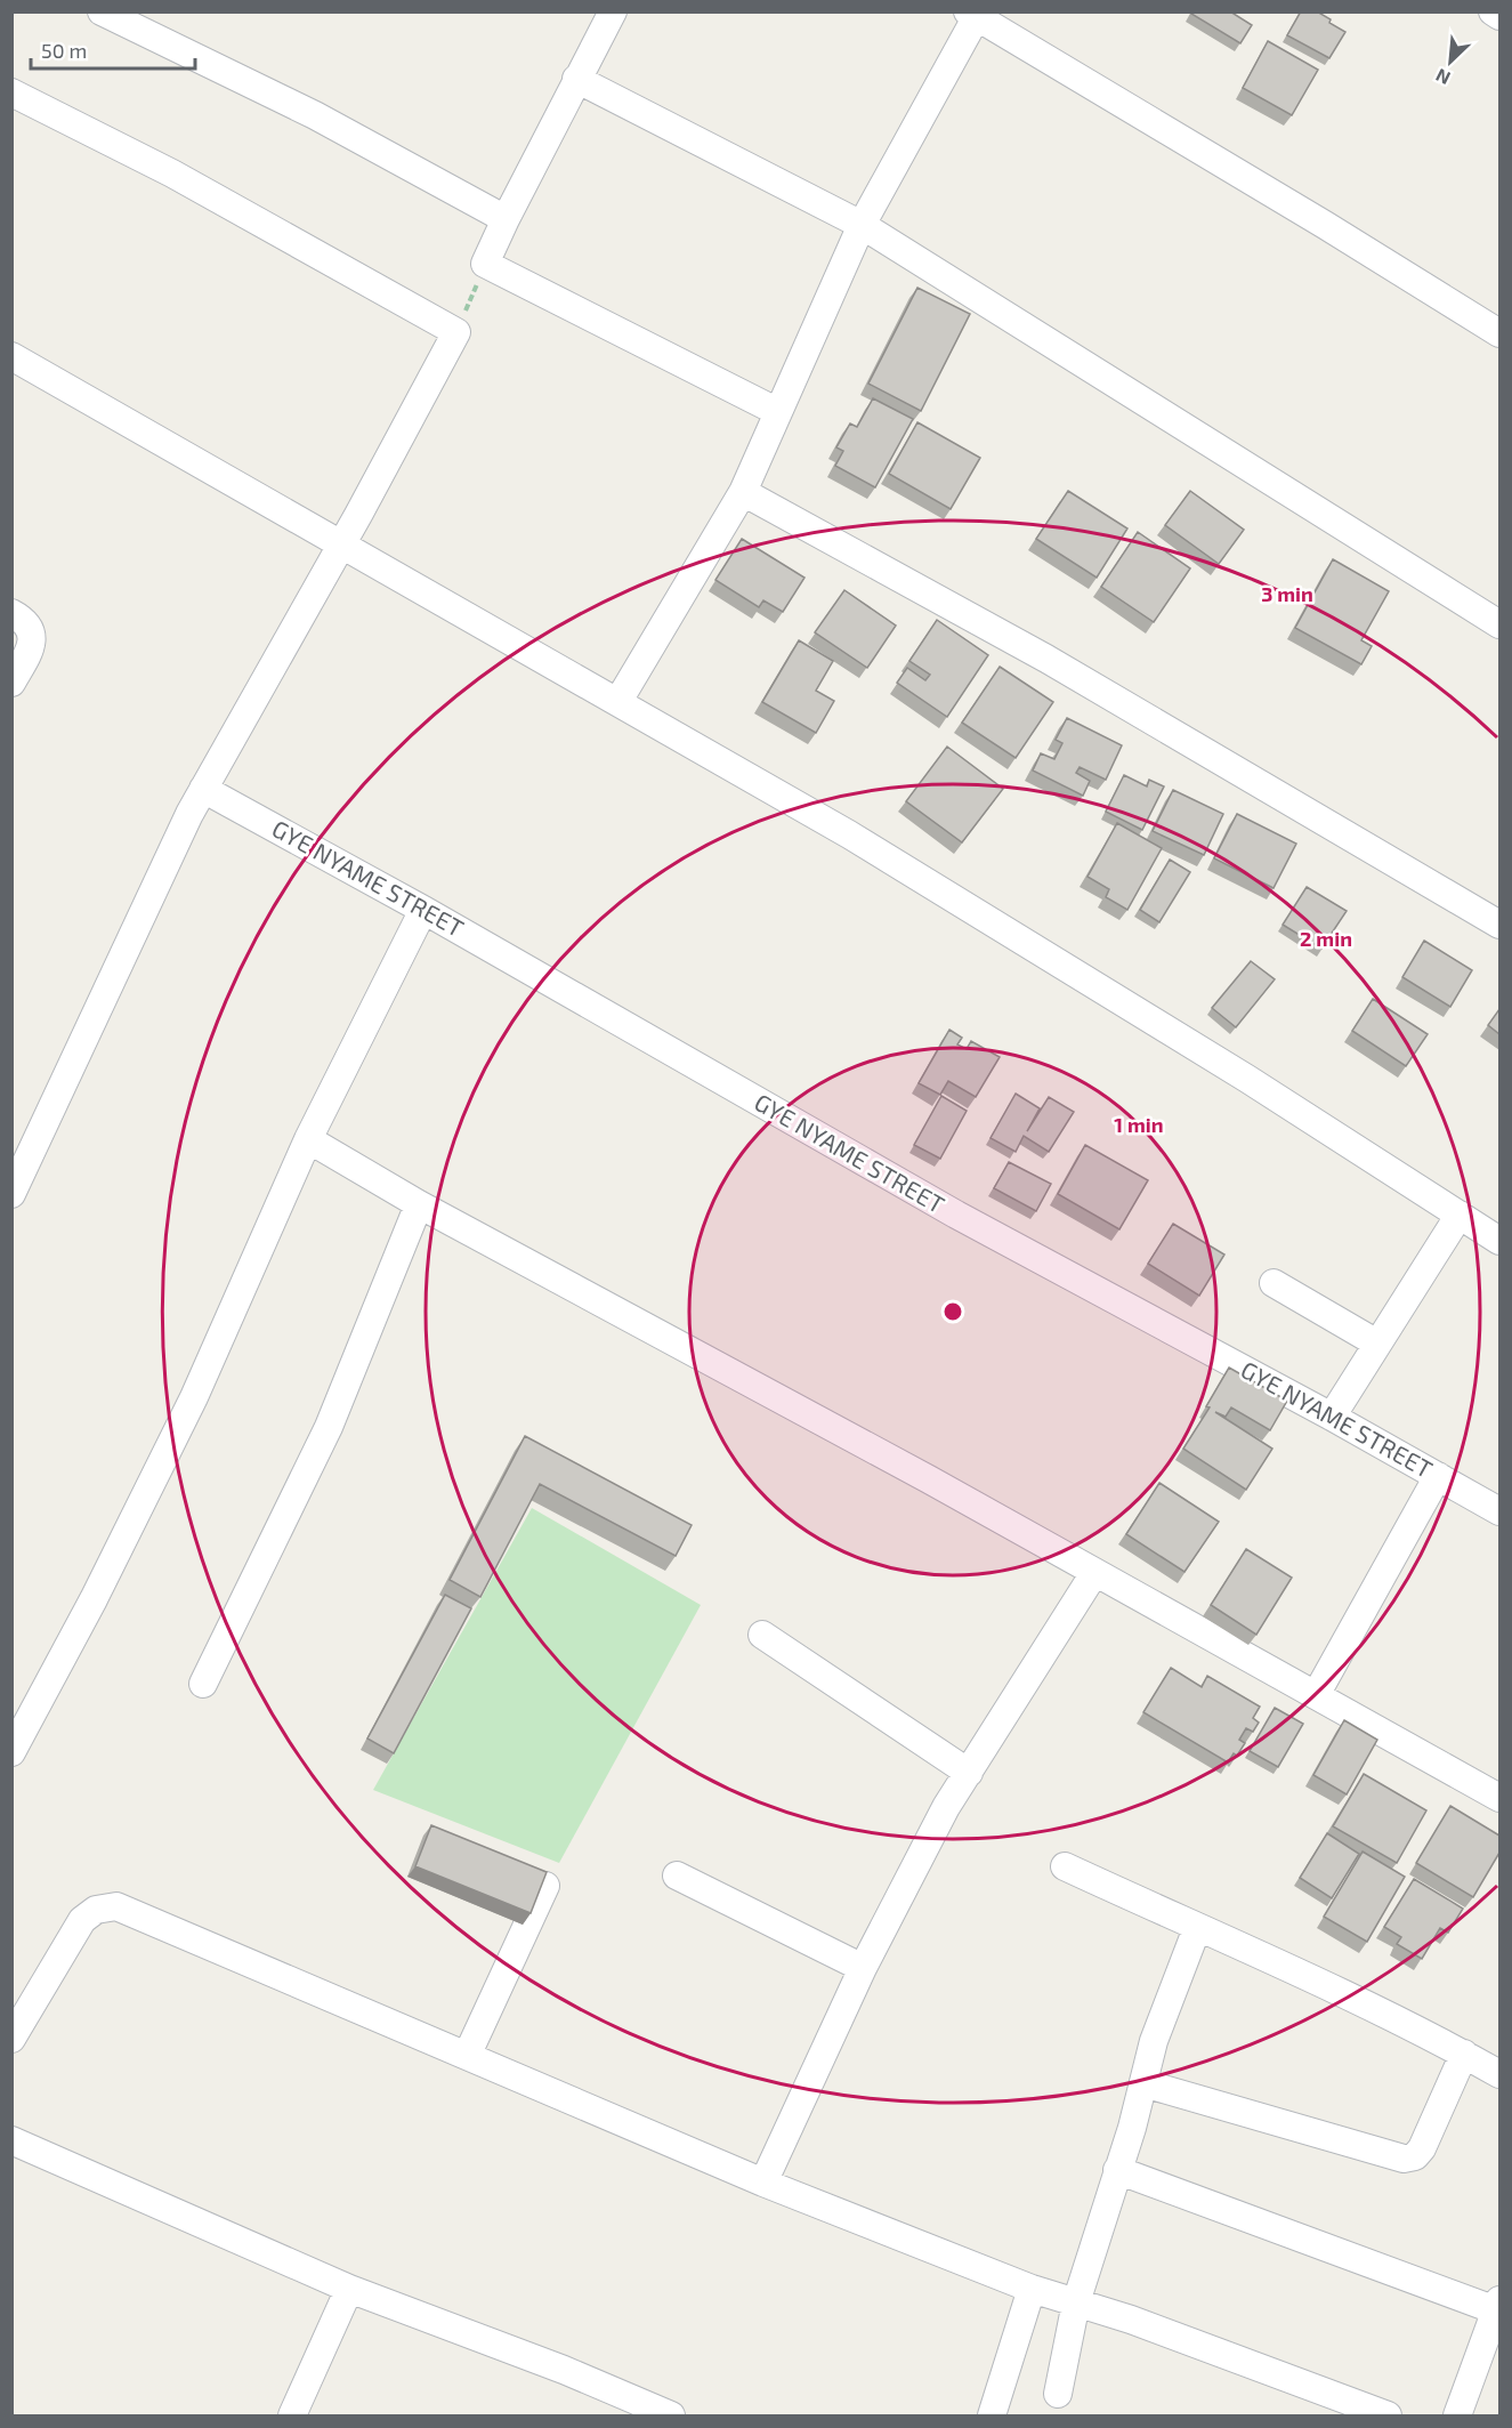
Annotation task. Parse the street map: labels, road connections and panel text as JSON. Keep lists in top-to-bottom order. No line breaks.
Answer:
{"streets":{"street":["GYE NYAME STREET"]},"scale_bar":"50 m","north":"bottom left","rings":["3 min","2 min","1 min"]}
